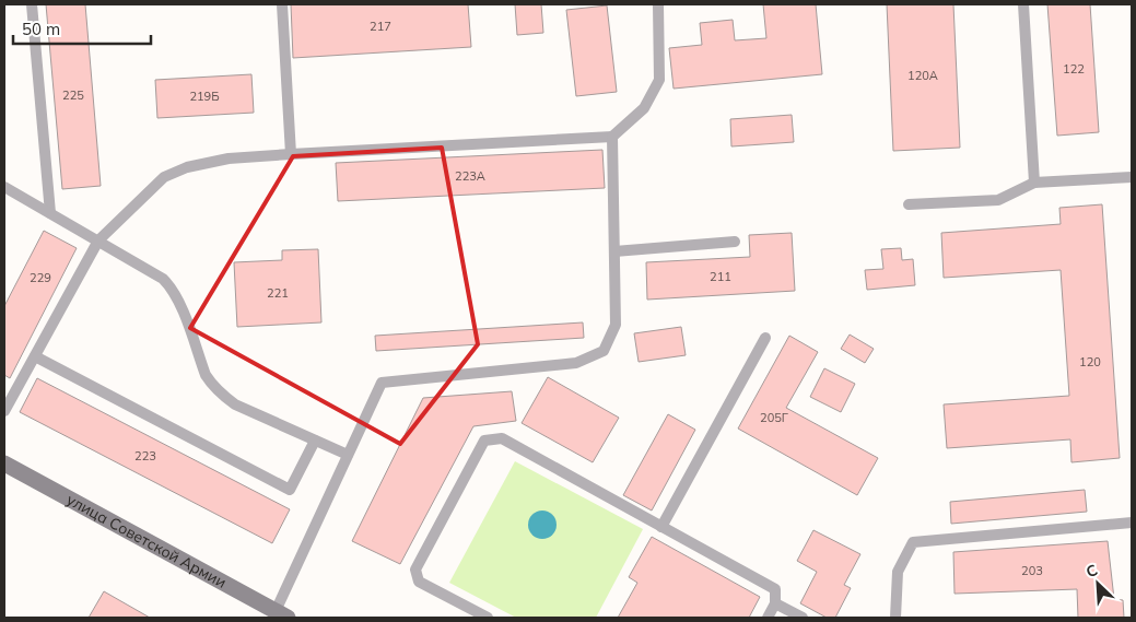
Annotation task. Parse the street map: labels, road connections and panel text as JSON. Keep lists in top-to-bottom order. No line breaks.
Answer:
{"streets":{"main road":["улица Советской Армии"]},"house_numbers":["217","122","120А","225","219Б","223А","211","229","221","120","205Г","223","203"],"scale_bar":"50 m","north":"top left"}
